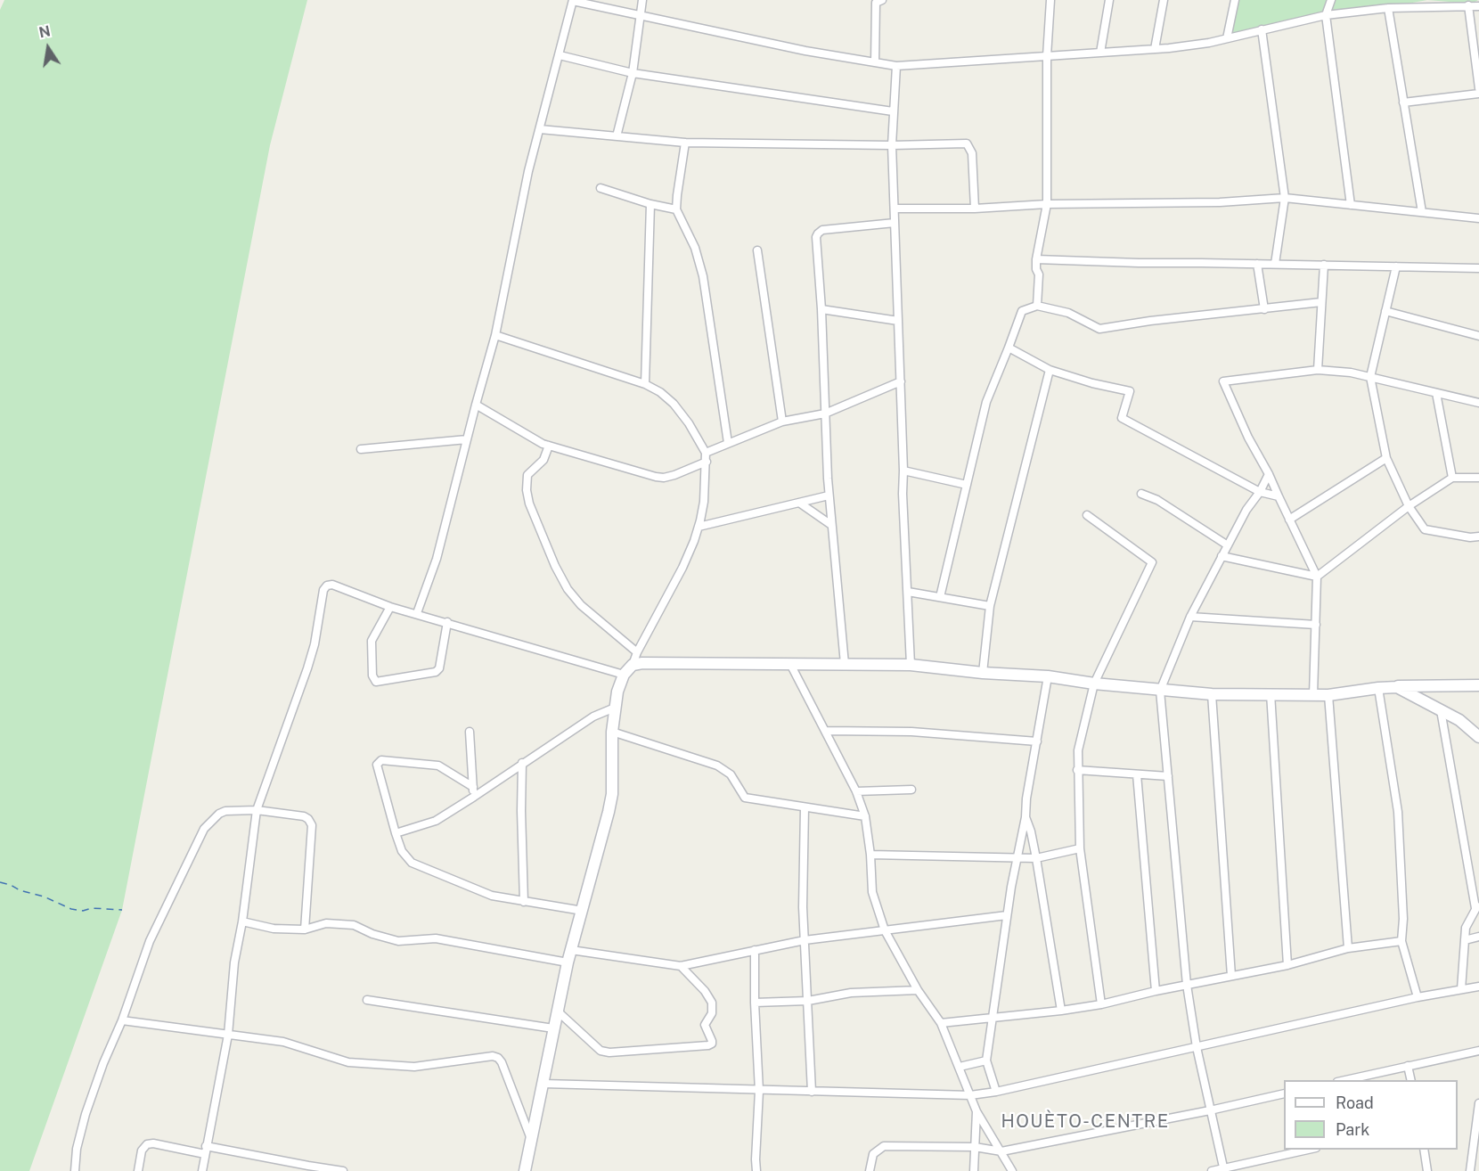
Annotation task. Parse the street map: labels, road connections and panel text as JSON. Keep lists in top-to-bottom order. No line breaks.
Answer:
{"districts":["HOUÈTO-CENTRE"],"legend":["Road","Park"],"north":"top"}
